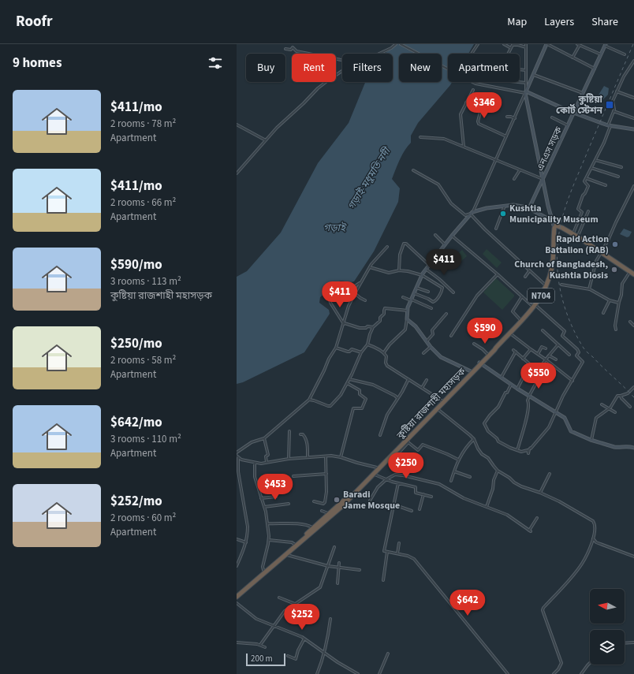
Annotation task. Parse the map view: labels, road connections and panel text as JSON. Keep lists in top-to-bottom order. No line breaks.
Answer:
{"streets":{"highway":["N704","কুষ্টিয়া রাজশাহী মহাসড়ক"],"street":["এনএস সড়ক"]},"water":["গড়াই-মধুমতি নদী","গড়াই"],"places":{"transit":["কুষ্টিয়া কোর্ট স্টেশন"],"other":["Kushtia Municipality Museum","Rapid Action Battalion (RAB)","Church of Bangladesh, Kushtia Diosis","Baradi Jame Mosque"]},"scale_bar":"200 m","north":"left","page":{"header":"Roofr","nav":["Map","Layers","Share"],"heading":"9 homes","chip":["Buy","Rent","Filters","New","Apartment"],"list":[{"name":"$411/mo","note":"2 rooms · 78 m² · Apartment"},{"name":"$411/mo","note":"2 rooms · 66 m² · Apartment"},{"name":"$590/mo","note":"3 rooms · 113 m² · কুষ্টিয়া রাজশাহী মহাসড়ক"},{"name":"$250/mo","note":"2 rooms · 58 m² · Apartment"},{"name":"$642/mo","note":"3 rooms · 110 m² · Apartment"},{"name":"$252/mo","note":"2 rooms · 60 m² · Apartment"}],"price":["$346","$411","$411","$590","$550","$250","$453","$642","$252"],"scale":"200 m"}}
